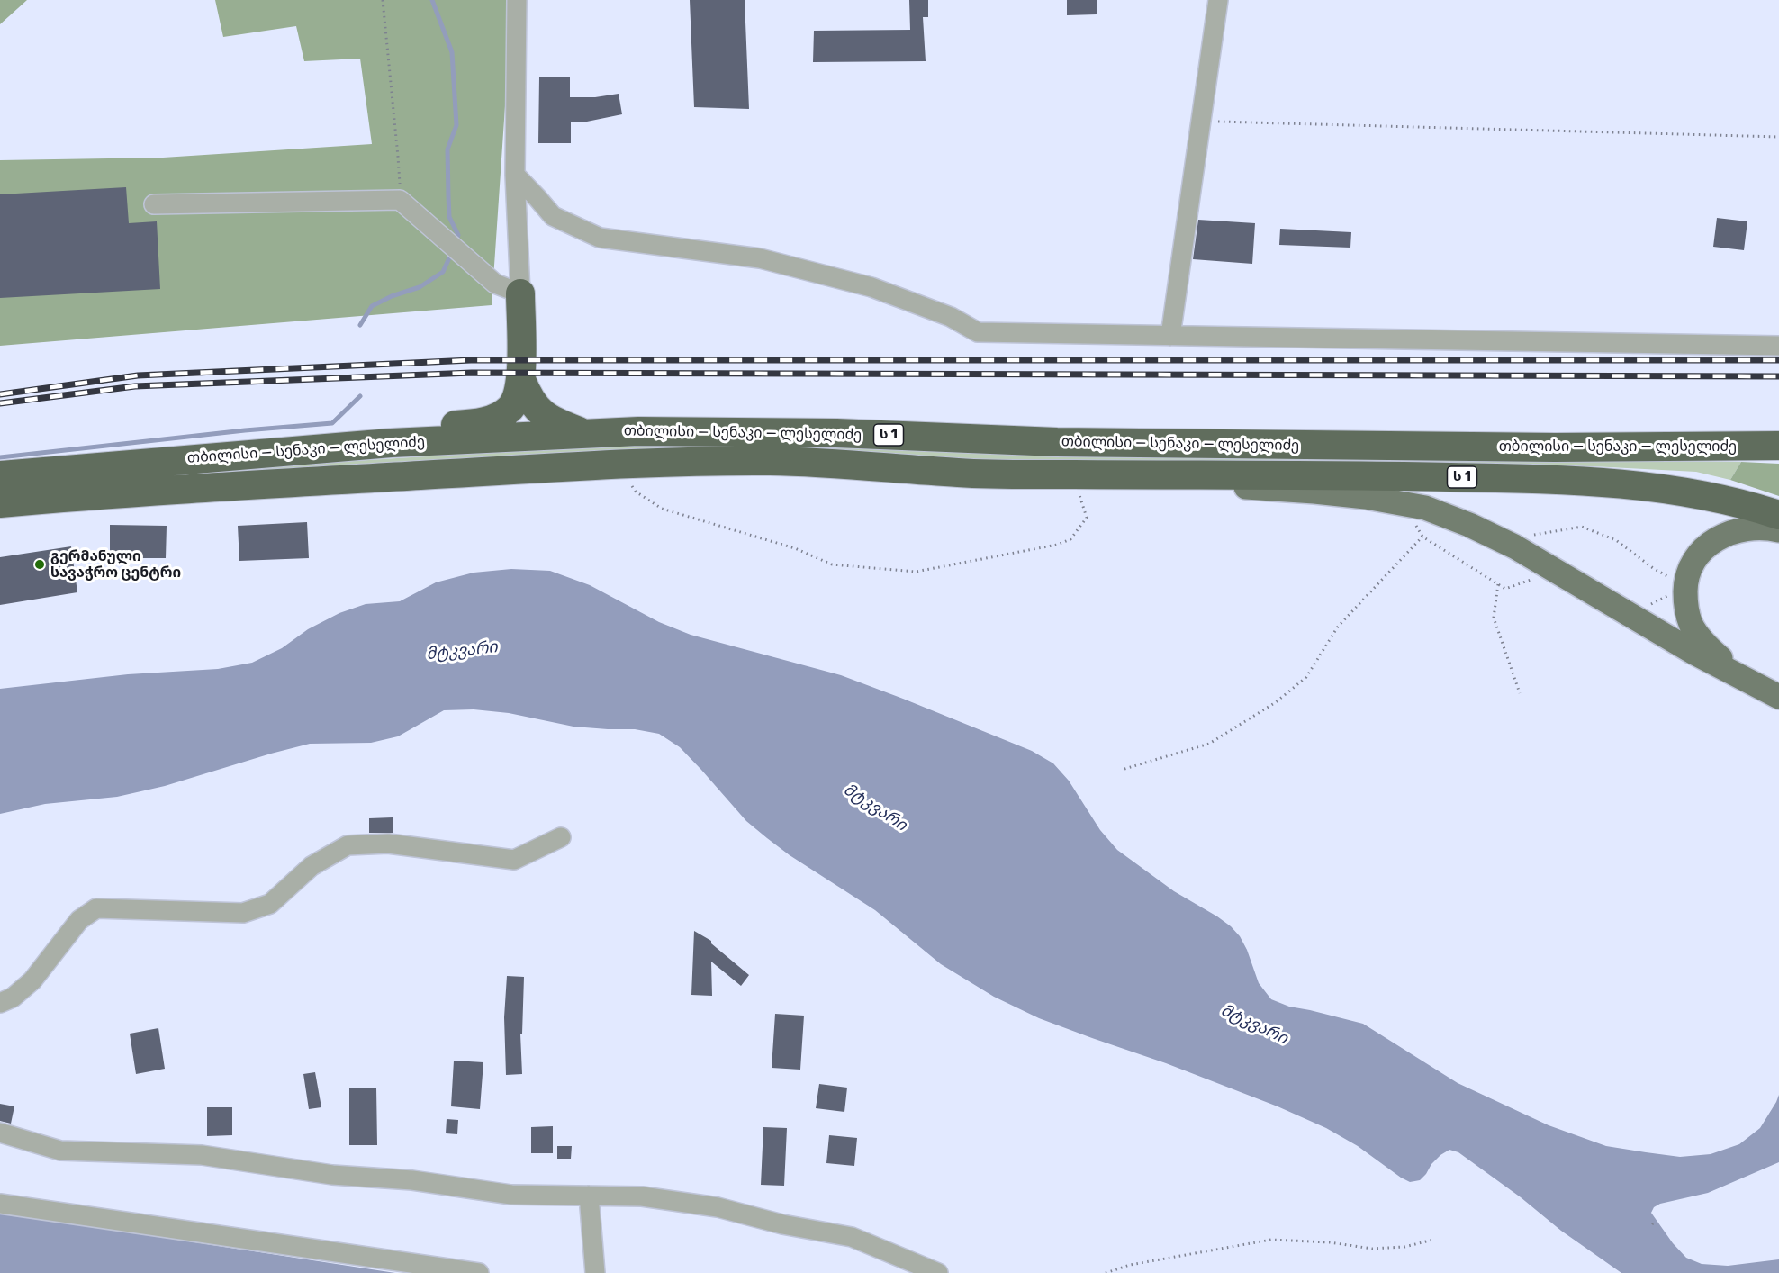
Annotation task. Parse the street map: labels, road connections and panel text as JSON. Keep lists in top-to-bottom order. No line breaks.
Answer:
{"streets":{"highway":["თბილისი — სენაკი — ლესელიძე","ს 1"]},"crossings":[["თბილისი — სენაკი — ლესელიძე","ს 1"]],"water":["მტკვარი"],"places":["გერმანული სავაჭრო ცენტრი"]}
